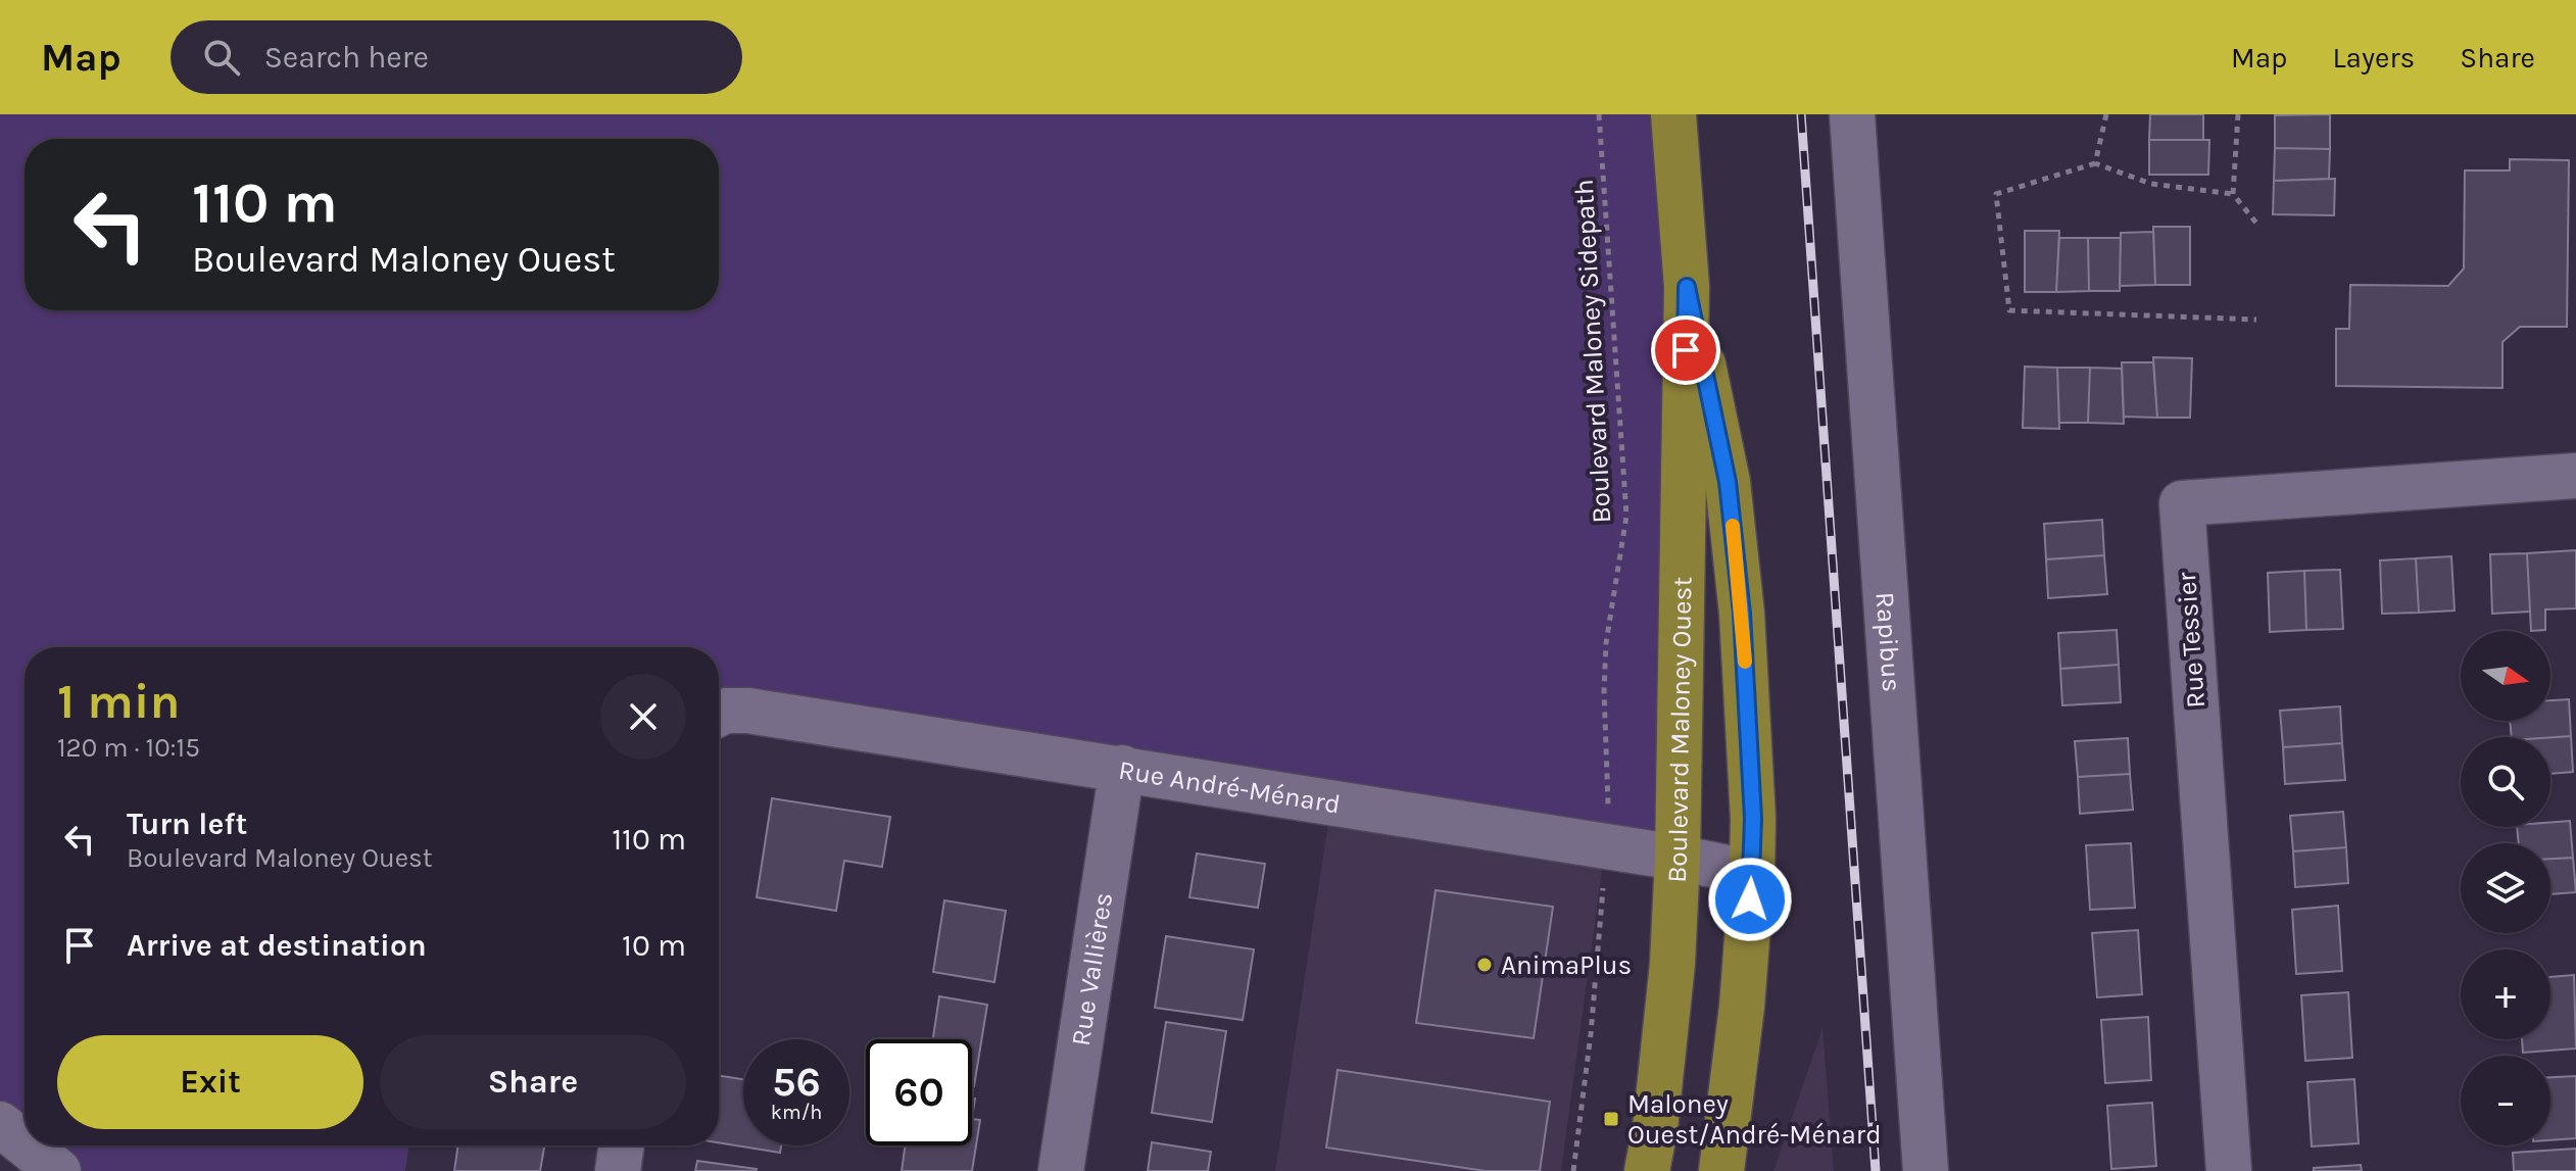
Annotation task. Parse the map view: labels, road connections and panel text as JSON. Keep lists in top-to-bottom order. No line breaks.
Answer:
{"streets":{"main road":["Boulevard Maloney Ouest"],"street":["Rue Tessier","Rapibus","Rue André-Ménard","Rue Vallières"],"path":["Boulevard Maloney Sidepath"]},"crossings":[["Boulevard Maloney Sidepath","Rue André-Ménard"],["Boulevard Maloney Ouest","Rue André-Ménard"],["Rue André-Ménard","Rue Vallières"]],"places":{"other":["AnimaPlus"],"transit":["Maloney Ouest/André-Ménard"]},"north":"right","page":{"header":"Map","search":"Search here","nav":["Map","Layers","Share"],"turn":["110 m","Boulevard Maloney Ouest"],"map_buttons":["+","−"],"heading":["1 min","120 m · 10:15"],"list":[{"name":"Turn left","note":"Boulevard Maloney Ouest","value":"110 m"},{"name":"Arrive at destination","value":"10 m"}],"buttons":["Exit","Share"],"speed":"56 km/h","limit":"60"}}
